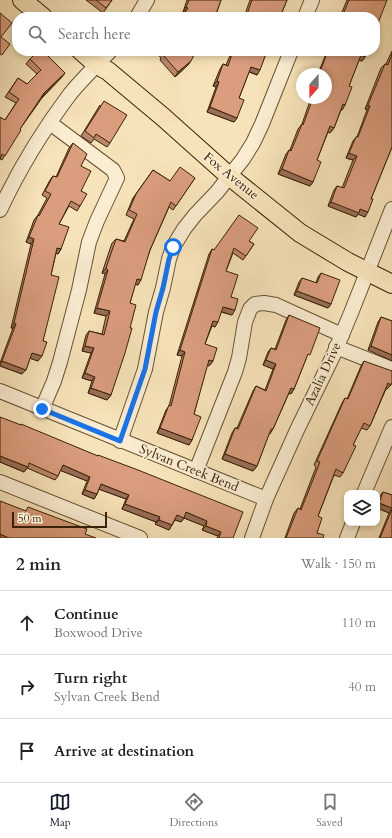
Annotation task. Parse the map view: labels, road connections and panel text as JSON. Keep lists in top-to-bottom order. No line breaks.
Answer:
{"streets":{"main road":["Fox Avenue"],"street":["Azalia Drive","Sylvan Creek Bend"]},"crossings":[["Fox Avenue","Azalia Drive"],["Azalia Drive","Sylvan Creek Bend"]],"scale_bar":"50 m","north":"bottom","page":{"search":"Search here","scale":"50 m","heading":["2 min","Walk · 150 m"],"list":[["Continue","Boxwood Drive","110 m"],["Turn right","Sylvan Creek Bend","40 m"],"Arrive at destination"],"nav":["Map","Directions","Saved"]}}
